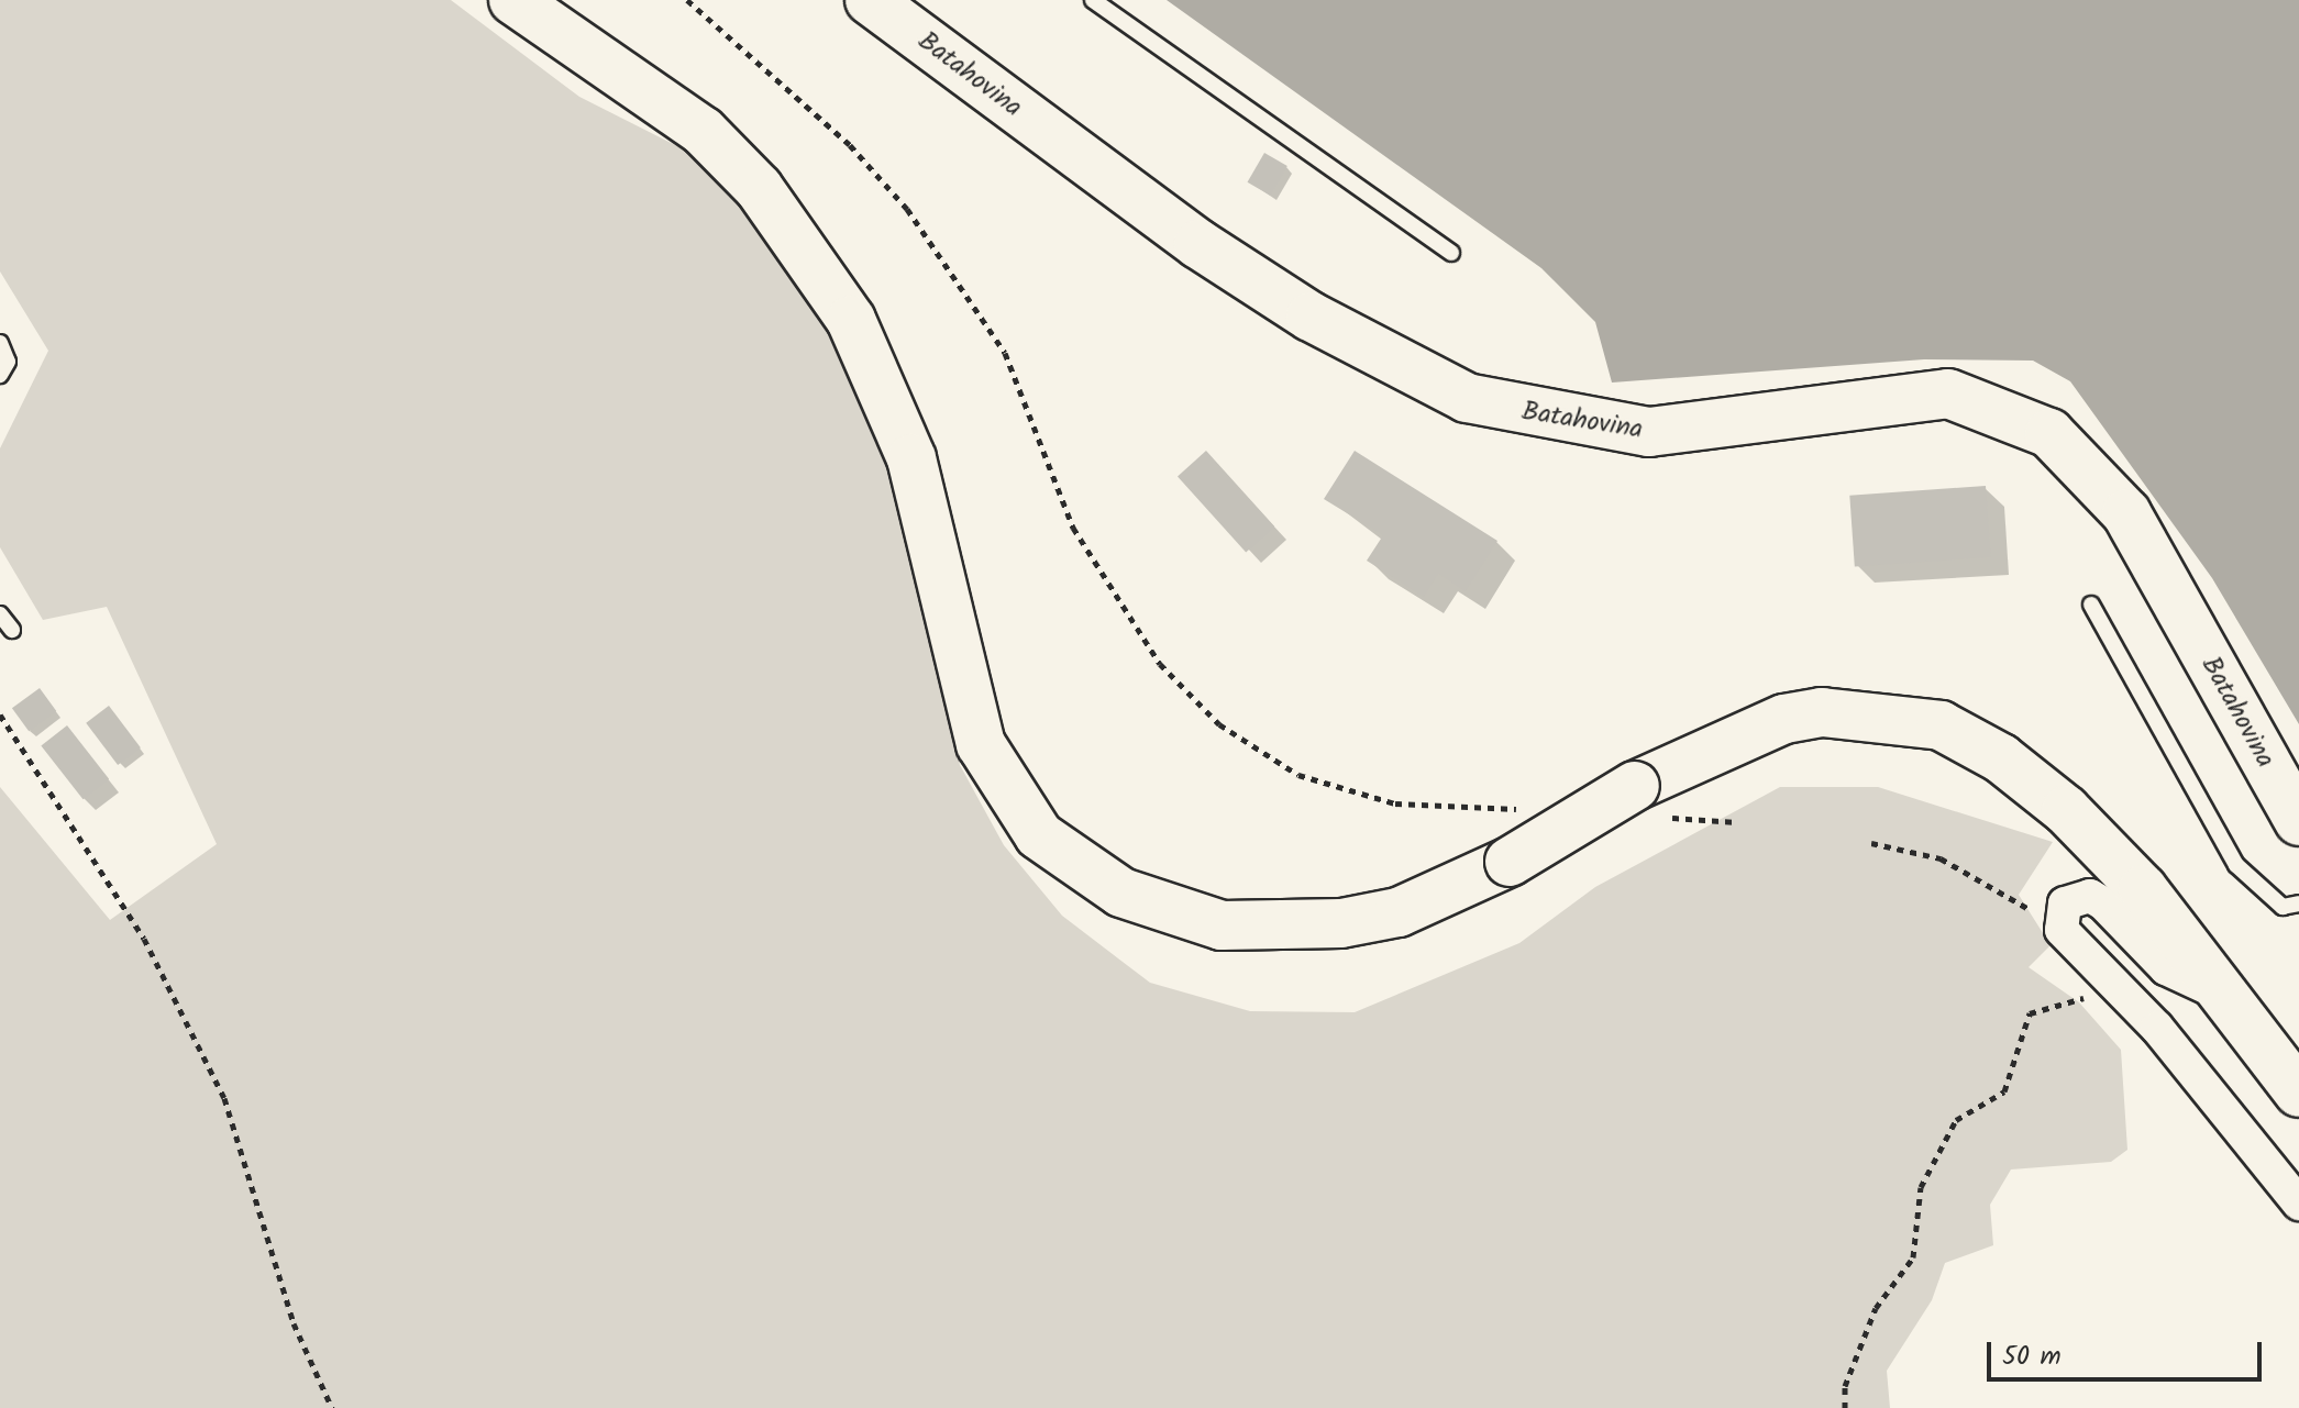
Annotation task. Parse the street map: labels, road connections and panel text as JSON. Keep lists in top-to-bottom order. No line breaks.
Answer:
{"streets":{"main road":["Batahovina"]},"scale_bar":"50 m"}
